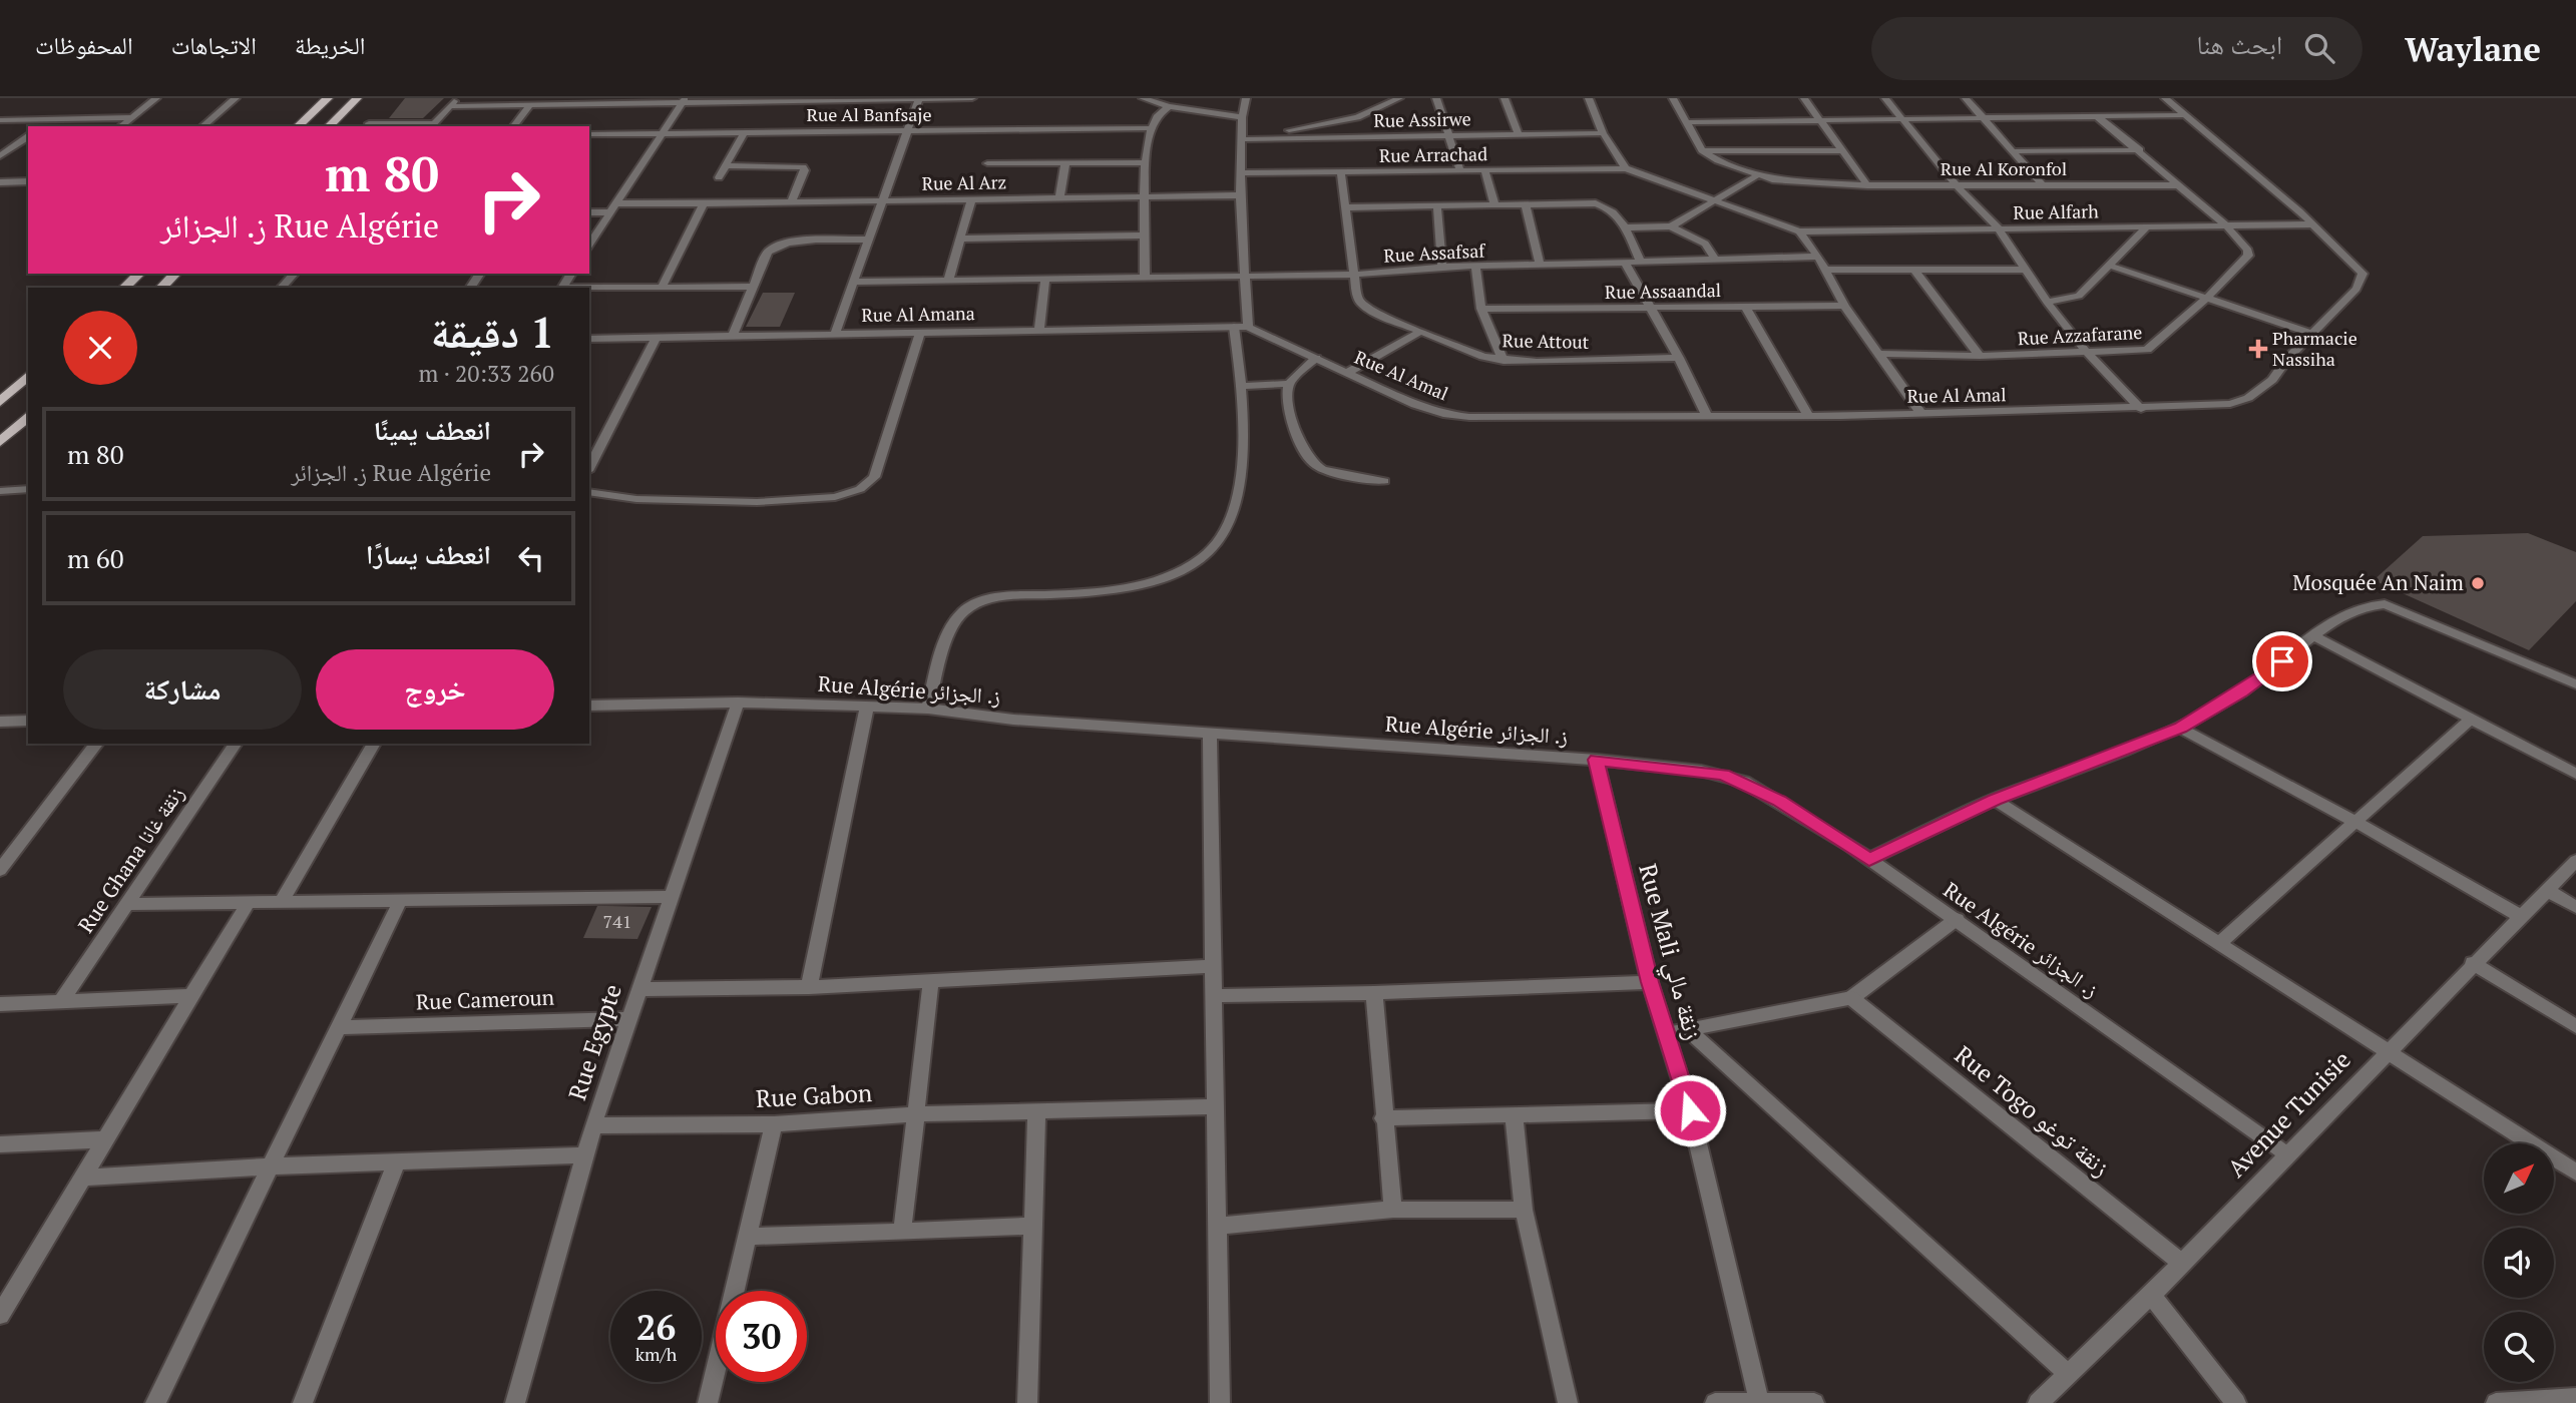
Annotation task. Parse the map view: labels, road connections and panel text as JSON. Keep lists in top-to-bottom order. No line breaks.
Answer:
{"streets":{"street":["Rue Al Banfsaje","Rue Assirwe","Rue Arrachad","Rue Al Koronfol","Rue Al Arz","Rue Alfarh","Rue Assafsaf","Rue Assaandal","Rue Al Amana","Rue Azzafarane","Rue Attout","Rue Al Amal","Rue Algérie ز. الجزائر","Rue Ghana زنقة غانا","Rue Mali زنقة مالي","Rue Cameroun","Rue Egypte","Rue Gabon","Rue Togo زنقة توغو","Avenue Tunisie"]},"crossings":[["Rue Arrachad","Rue Alfarh"],["Rue Al Koronfol","Rue Azzafarane"],["Rue Alfarh","Rue Azzafarane"],["Rue Alfarh","Rue Al Amal"],["Rue Assafsaf","Rue Attout"],["Rue Al Amana","Rue Al Amal"],["Rue Algérie ز. الجزائر","Rue Mali زنقة مالي"],["Rue Algérie ز. الجزائر","Rue Egypte"],["Rue Algérie ز. الجزائر","Avenue Tunisie"],["Rue Cameroun","Rue Egypte"],["Rue Egypte","Rue Gabon"],["Rue Togo زنقة توغو","Avenue Tunisie"]],"places":{"health":["Pharmacie Nassiha"],"other":["Mosquée An Naim"]},"house_numbers":["741"],"north":"top right","page":{"header":"Waylane","search":"ابحث هنا","nav":["الخريطة","الاتجاهات","المحفوظات"],"turn":["80 m","Rue Algérie ز. الجزائر"],"heading":["1 دقيقة","260 m · 20:33"],"list":[{"name":"انعطف يمينًا","note":"Rue Algérie ز. الجزائر","value":"80 m"},{"name":"انعطف يسارًا","value":"60 m"}],"buttons":["خروج","مشاركة"],"speed":"26 km/h","limit":"30"}}
